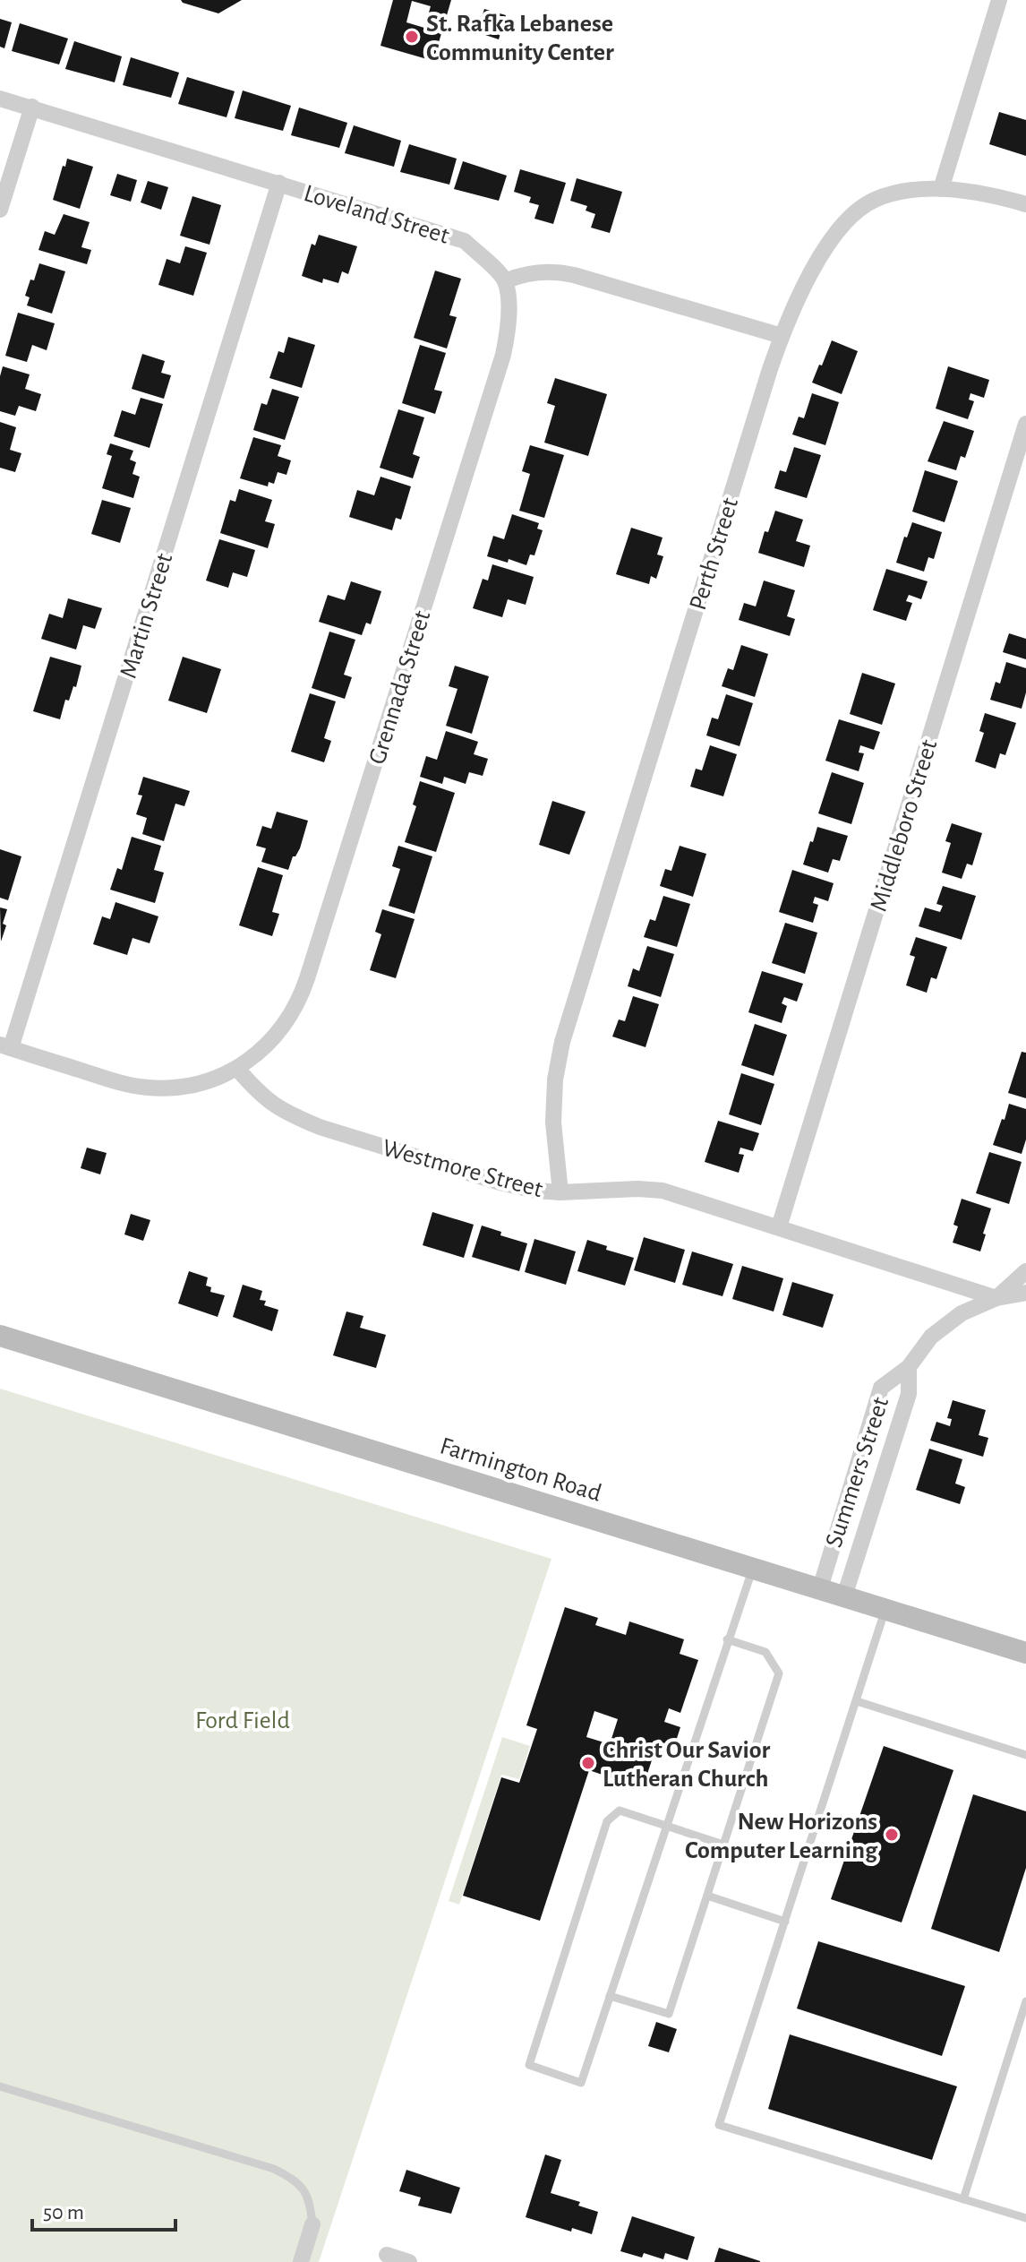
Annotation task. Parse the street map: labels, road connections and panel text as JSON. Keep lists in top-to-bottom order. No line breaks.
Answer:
{"streets":{"main road":["Farmington Road"],"street":["Loveland Street","Perth Street","Martin Street","Grennada Street","Middleboro Street","Westmore Street","Summers Street"]},"crossings":[["Loveland Street","Martin Street"],["Loveland Street","Grennada Street"],["Perth Street","Westmore Street"],["Grennada Street","Westmore Street"],["Middleboro Street","Westmore Street"],["Westmore Street","Summers Street"],["Farmington Road","Summers Street"]],"parks":["Ford Field"],"places":["St. Rafka Lebanese Community Center","Christ Our Savior Lutheran Church","New Horizons Computer Learning"],"scale_bar":"50 m"}
